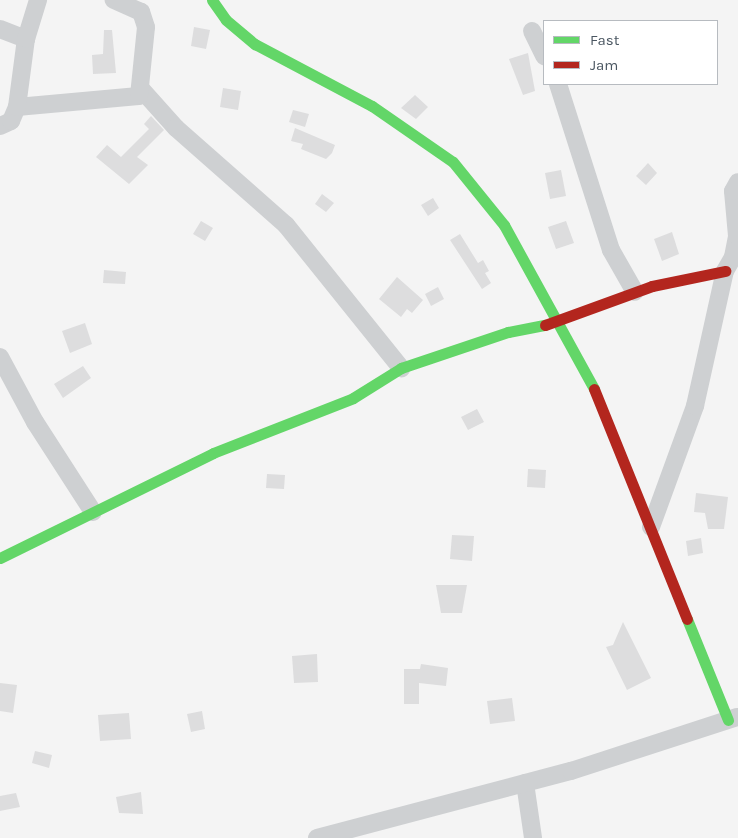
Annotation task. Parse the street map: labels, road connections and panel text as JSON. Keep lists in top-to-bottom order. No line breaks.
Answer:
{"legend":["Fast","Jam"]}
